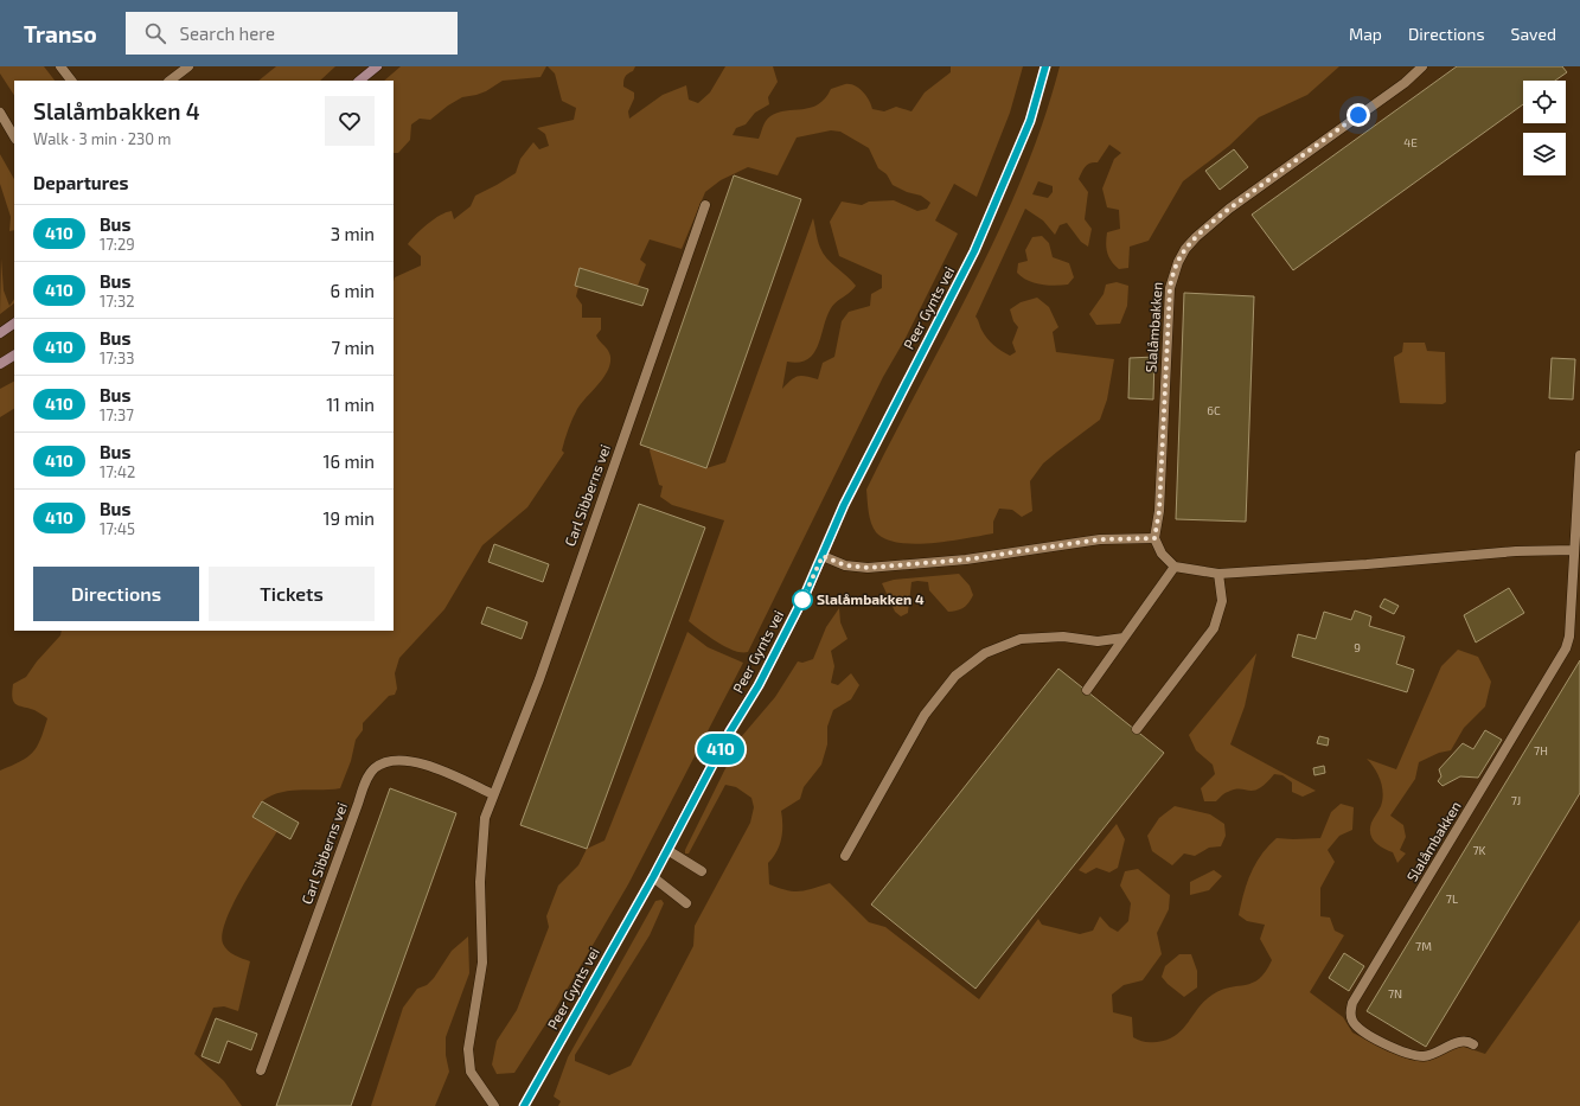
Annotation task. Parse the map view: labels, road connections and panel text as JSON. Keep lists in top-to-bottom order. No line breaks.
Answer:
{"streets":{"street":["Peer Gynts vei","Slalåmbakken","Carl Sibberns vei"]},"places":["Slalåmbakken 4"],"lines":["bus line 410"],"house_numbers":["4E","6C","9","7H","7J","7K","7L","7M","7N"],"page":{"header":"Transo","search":"Search here","nav":["Map","Directions","Saved"],"on_map":"410","heading":[["Slalåmbakken 4","Walk · 3 min · 230 m"],"Departures"],"list":[{"mark":"410","name":"Bus","note":"17:29","value":"3 min"},{"mark":"410","name":"Bus","note":"17:32","value":"6 min"},{"mark":"410","name":"Bus","note":"17:33","value":"7 min"},{"mark":"410","name":"Bus","note":"17:37","value":"11 min"},{"mark":"410","name":"Bus","note":"17:42","value":"16 min"},{"mark":"410","name":"Bus","note":"17:45","value":"19 min"}],"buttons":["Directions","Tickets"]}}
